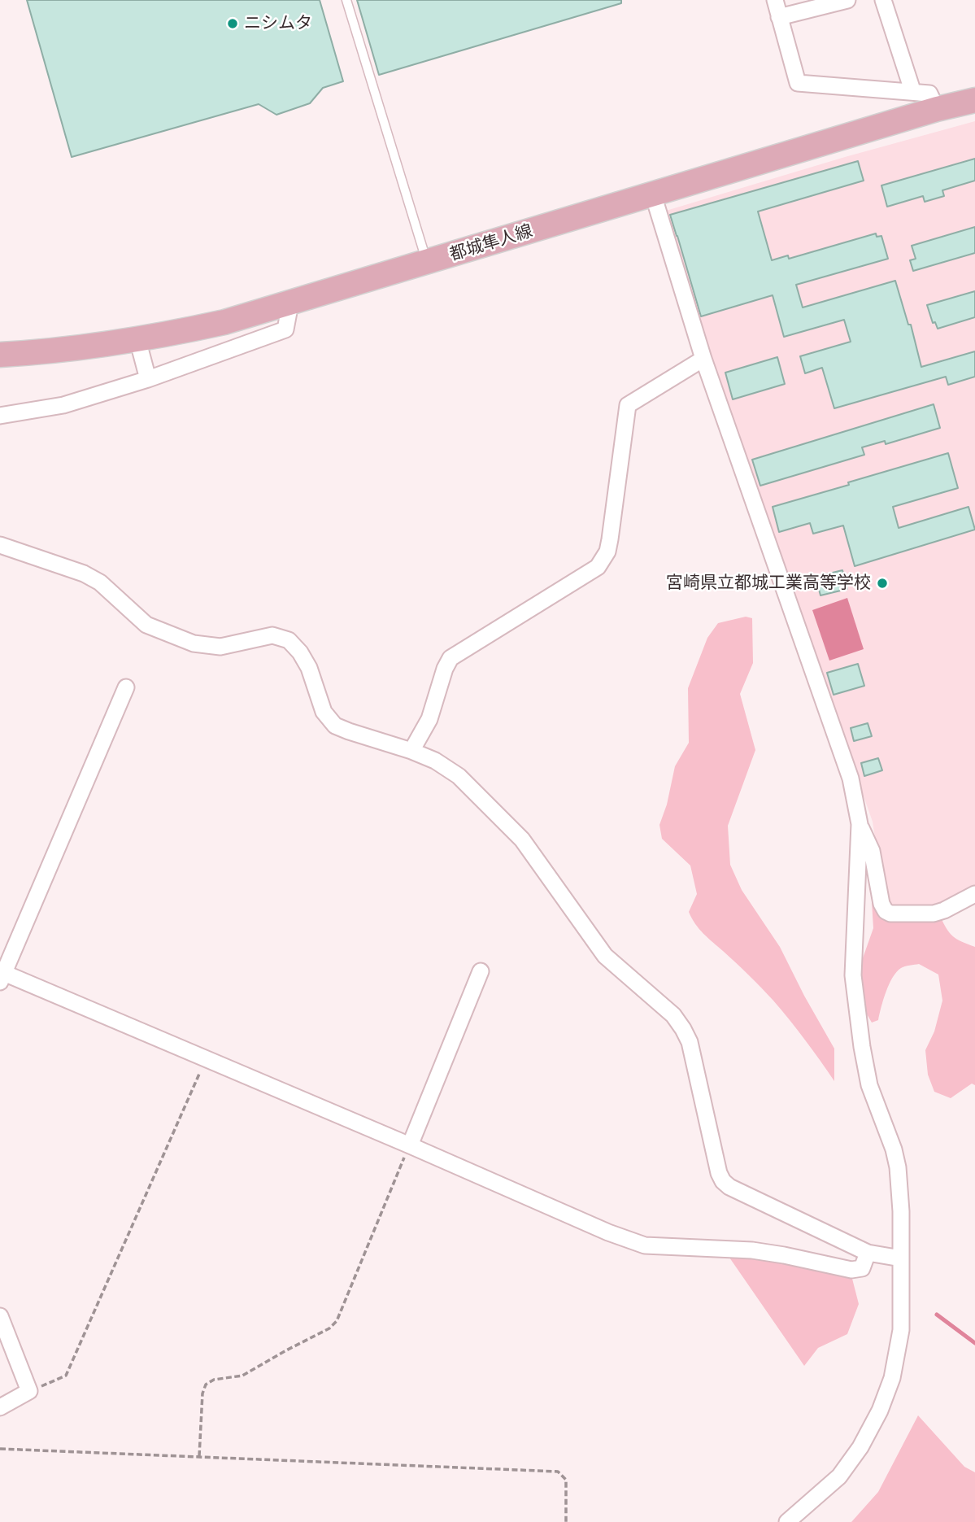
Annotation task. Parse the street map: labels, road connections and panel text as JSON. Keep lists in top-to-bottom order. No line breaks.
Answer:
{"streets":{"main road":["都城隼人線"]},"places":["ニシムタ","宮崎県立都城工業高等学校"]}
